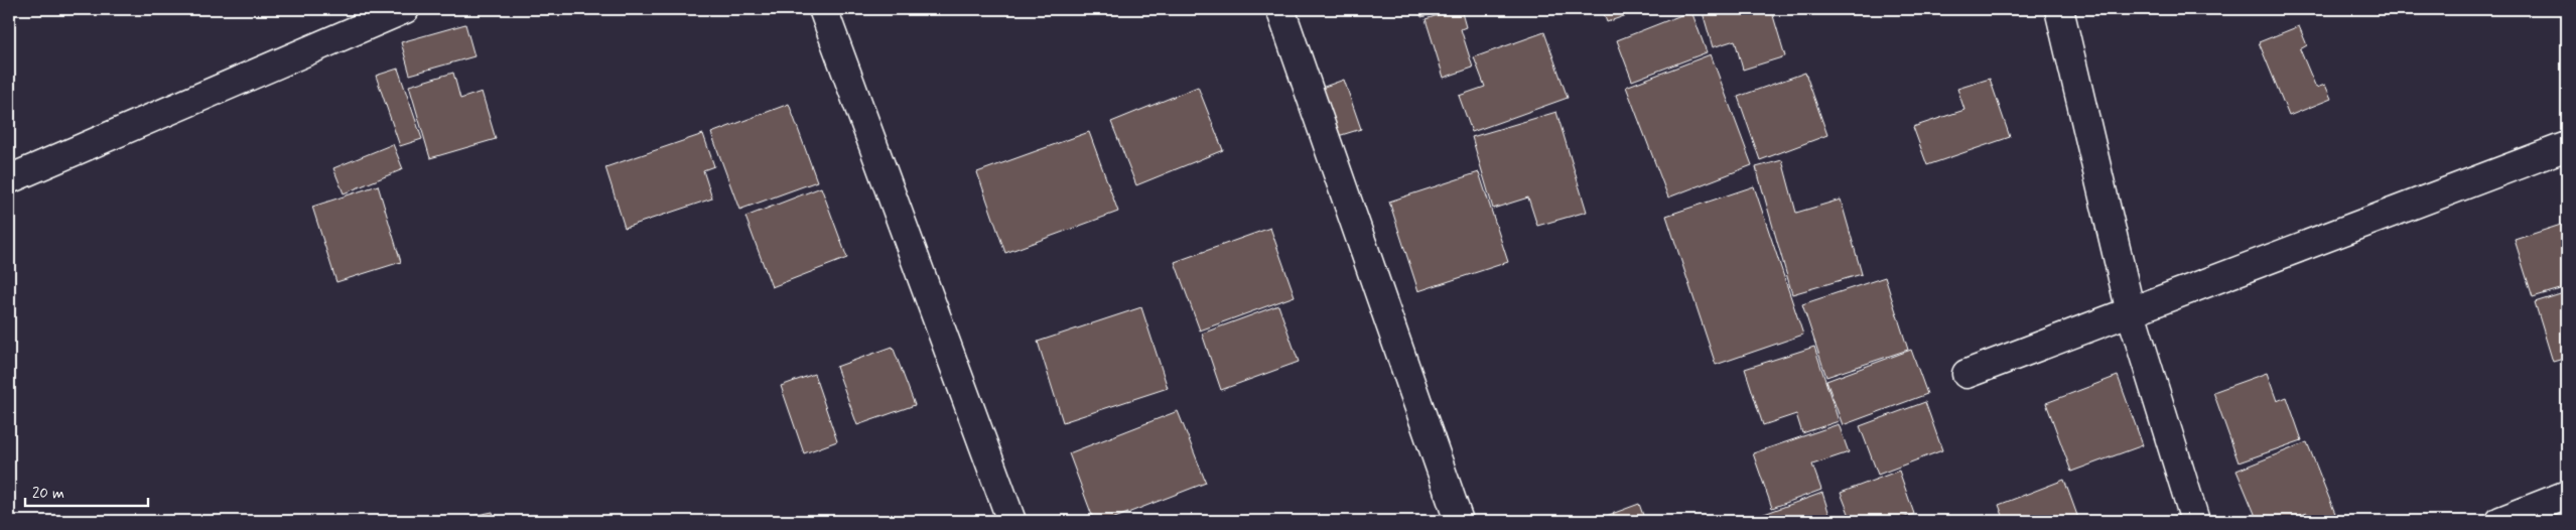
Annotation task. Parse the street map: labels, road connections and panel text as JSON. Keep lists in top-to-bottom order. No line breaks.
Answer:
{"scale_bar":"20 m"}
